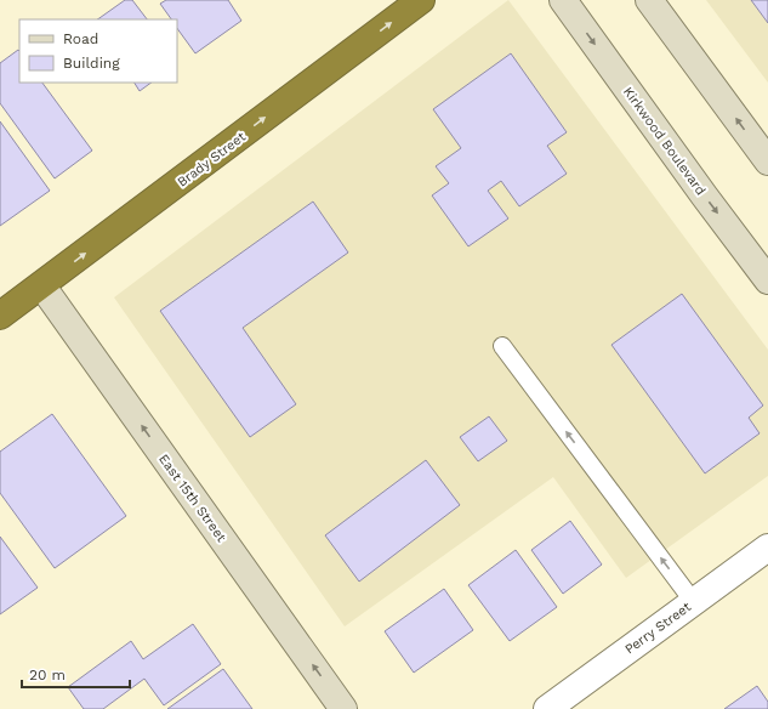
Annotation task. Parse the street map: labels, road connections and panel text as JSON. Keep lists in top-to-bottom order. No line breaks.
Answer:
{"streets":{"highway":["Brady Street"],"street":["Kirkwood Boulevard","East 15th Street","Perry Street"]},"crossings":[["Brady Street","East 15th Street"]],"one_way":["Brady Street","East 15th Street"],"legend":["Road","Building"],"scale_bar":"20 m"}
